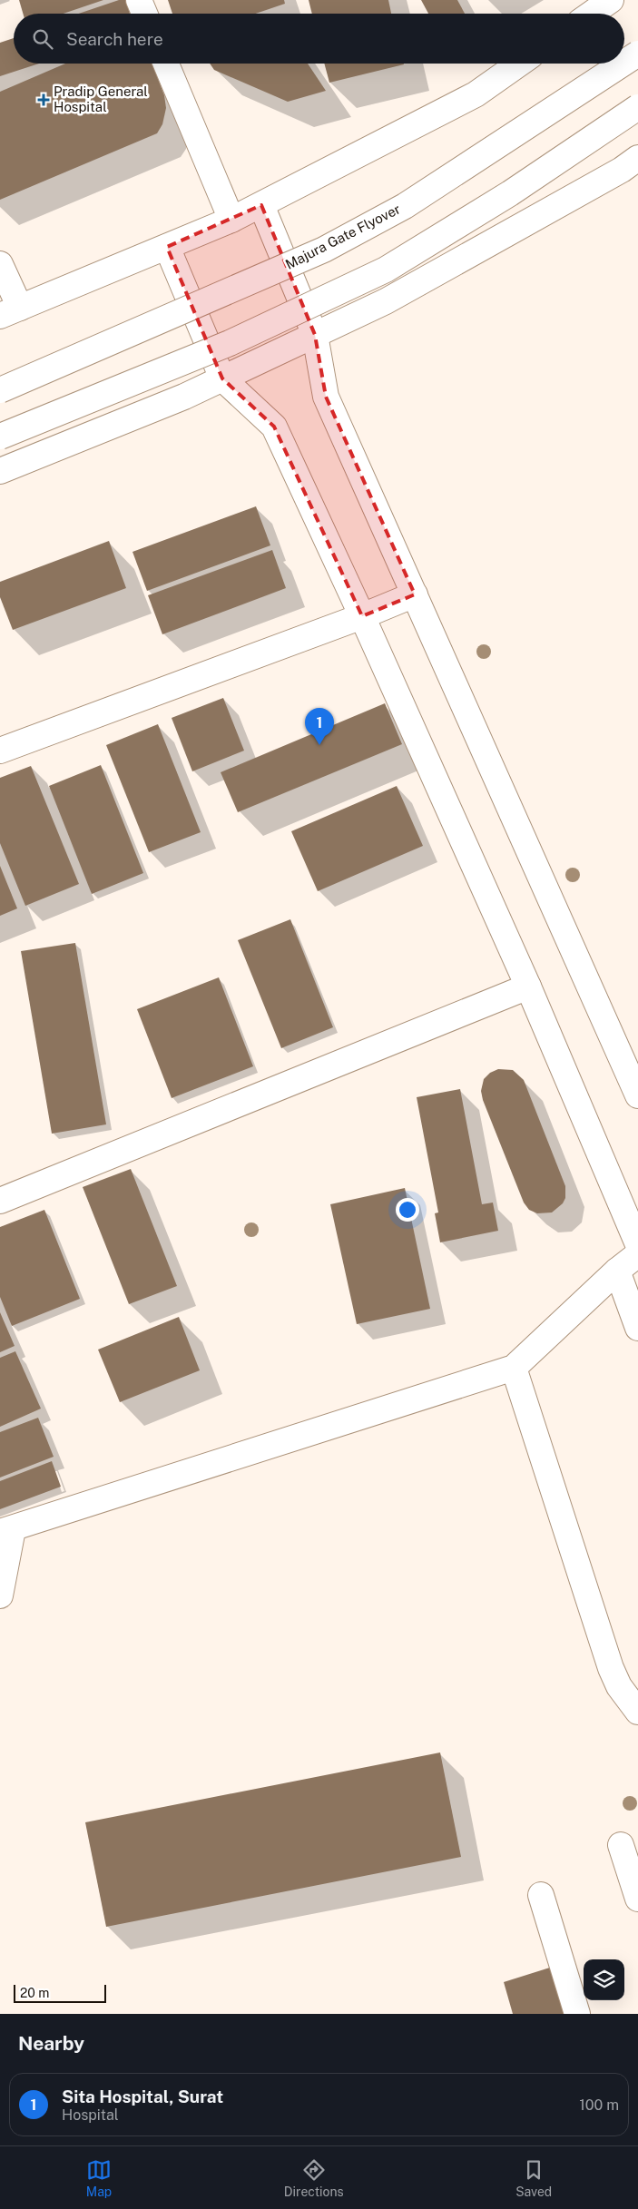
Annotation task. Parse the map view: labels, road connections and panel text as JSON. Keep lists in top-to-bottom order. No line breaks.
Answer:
{"streets":{"main road":["Majura Gate Flyover"]},"places":{"health":["Pradip General Hospital"]},"scale_bar":"20 m","page":{"search":"Search here","pins":"1","scale":"20 m","heading":"Nearby","list":[{"mark":"1","name":"Sita Hospital, Surat","note":"Hospital","value":"100 m"}],"nav":["Map","Directions","Saved"]}}
